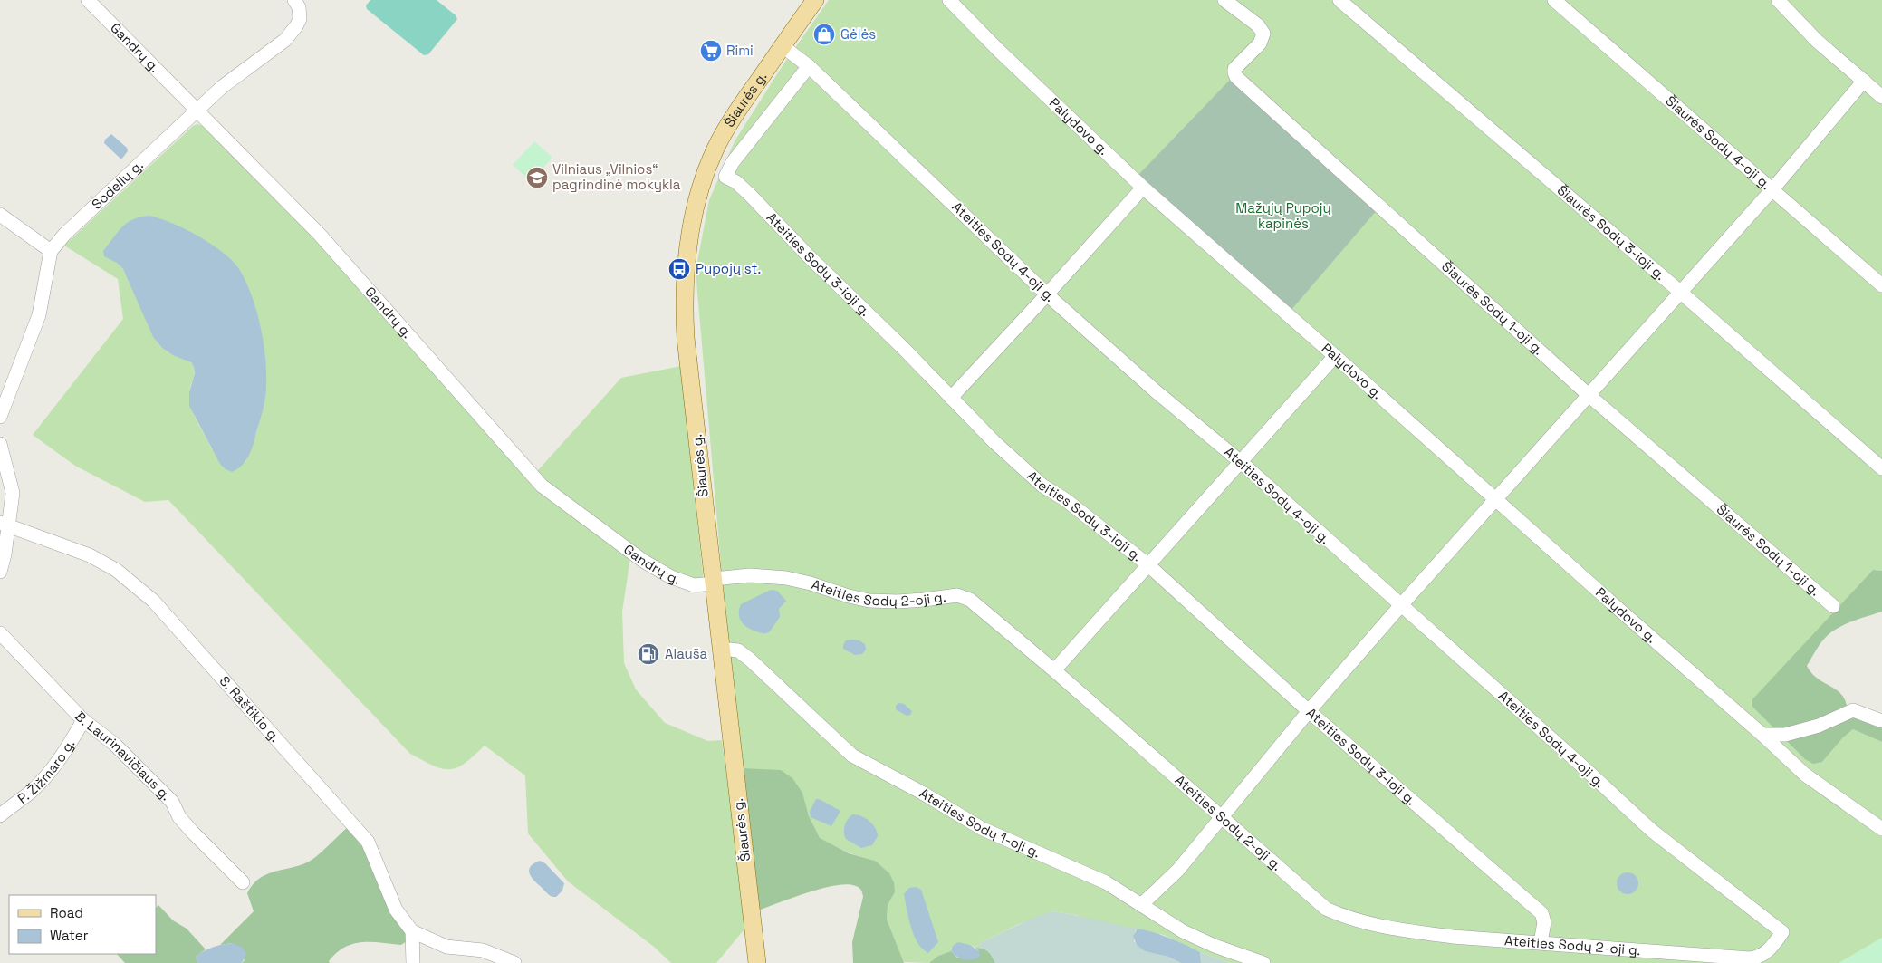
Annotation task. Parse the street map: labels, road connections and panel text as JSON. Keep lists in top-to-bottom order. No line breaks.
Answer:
{"streets":{"main road":["Šiaurės g."],"street":["Gandrų g.","Palydovo g.","Šiaurės Sodų 4-oji g.","Sodelių g.","Šiaurės Sodų 3-ioji g.","Ateities Sodų 4-oji g.","Ateities Sodų 3-ioji g.","Šiaurės Sodų 1-oji g.","Ateities Sodų 2-oji g.","S. Raštikio g.","B. Laurinavičiaus g.","P. Žižmaro g.","Ateities Sodų 1-oji g."]},"crossings":[["Gandrų g.","Šiaurės g."],["Gandrų g.","Sodelių g."],["Gandrų g.","Ateities Sodų 2-oji g."],["Šiaurės g.","Ateities Sodų 4-oji g."],["Šiaurės g.","Ateities Sodų 3-ioji g."],["Šiaurės g.","Ateities Sodų 2-oji g."],["Šiaurės g.","Ateities Sodų 1-oji g."],["Ateities Sodų 4-oji g.","Ateities Sodų 2-oji g."],["Ateities Sodų 3-ioji g.","Ateities Sodų 2-oji g."],["B. Laurinavičiaus g.","P. Žižmaro g."]],"parks":["Mažųjų Pupojų kapinės"],"places":{"shop":["Gėlės"],"supermarket":["Rimi"],"school or university":["Vilniaus „Vilnios“ pagrindinė mokykla"],"bus stop":["Pupojų st."],"fuel station":["Alauša"]},"legend":["Road","Water"]}
